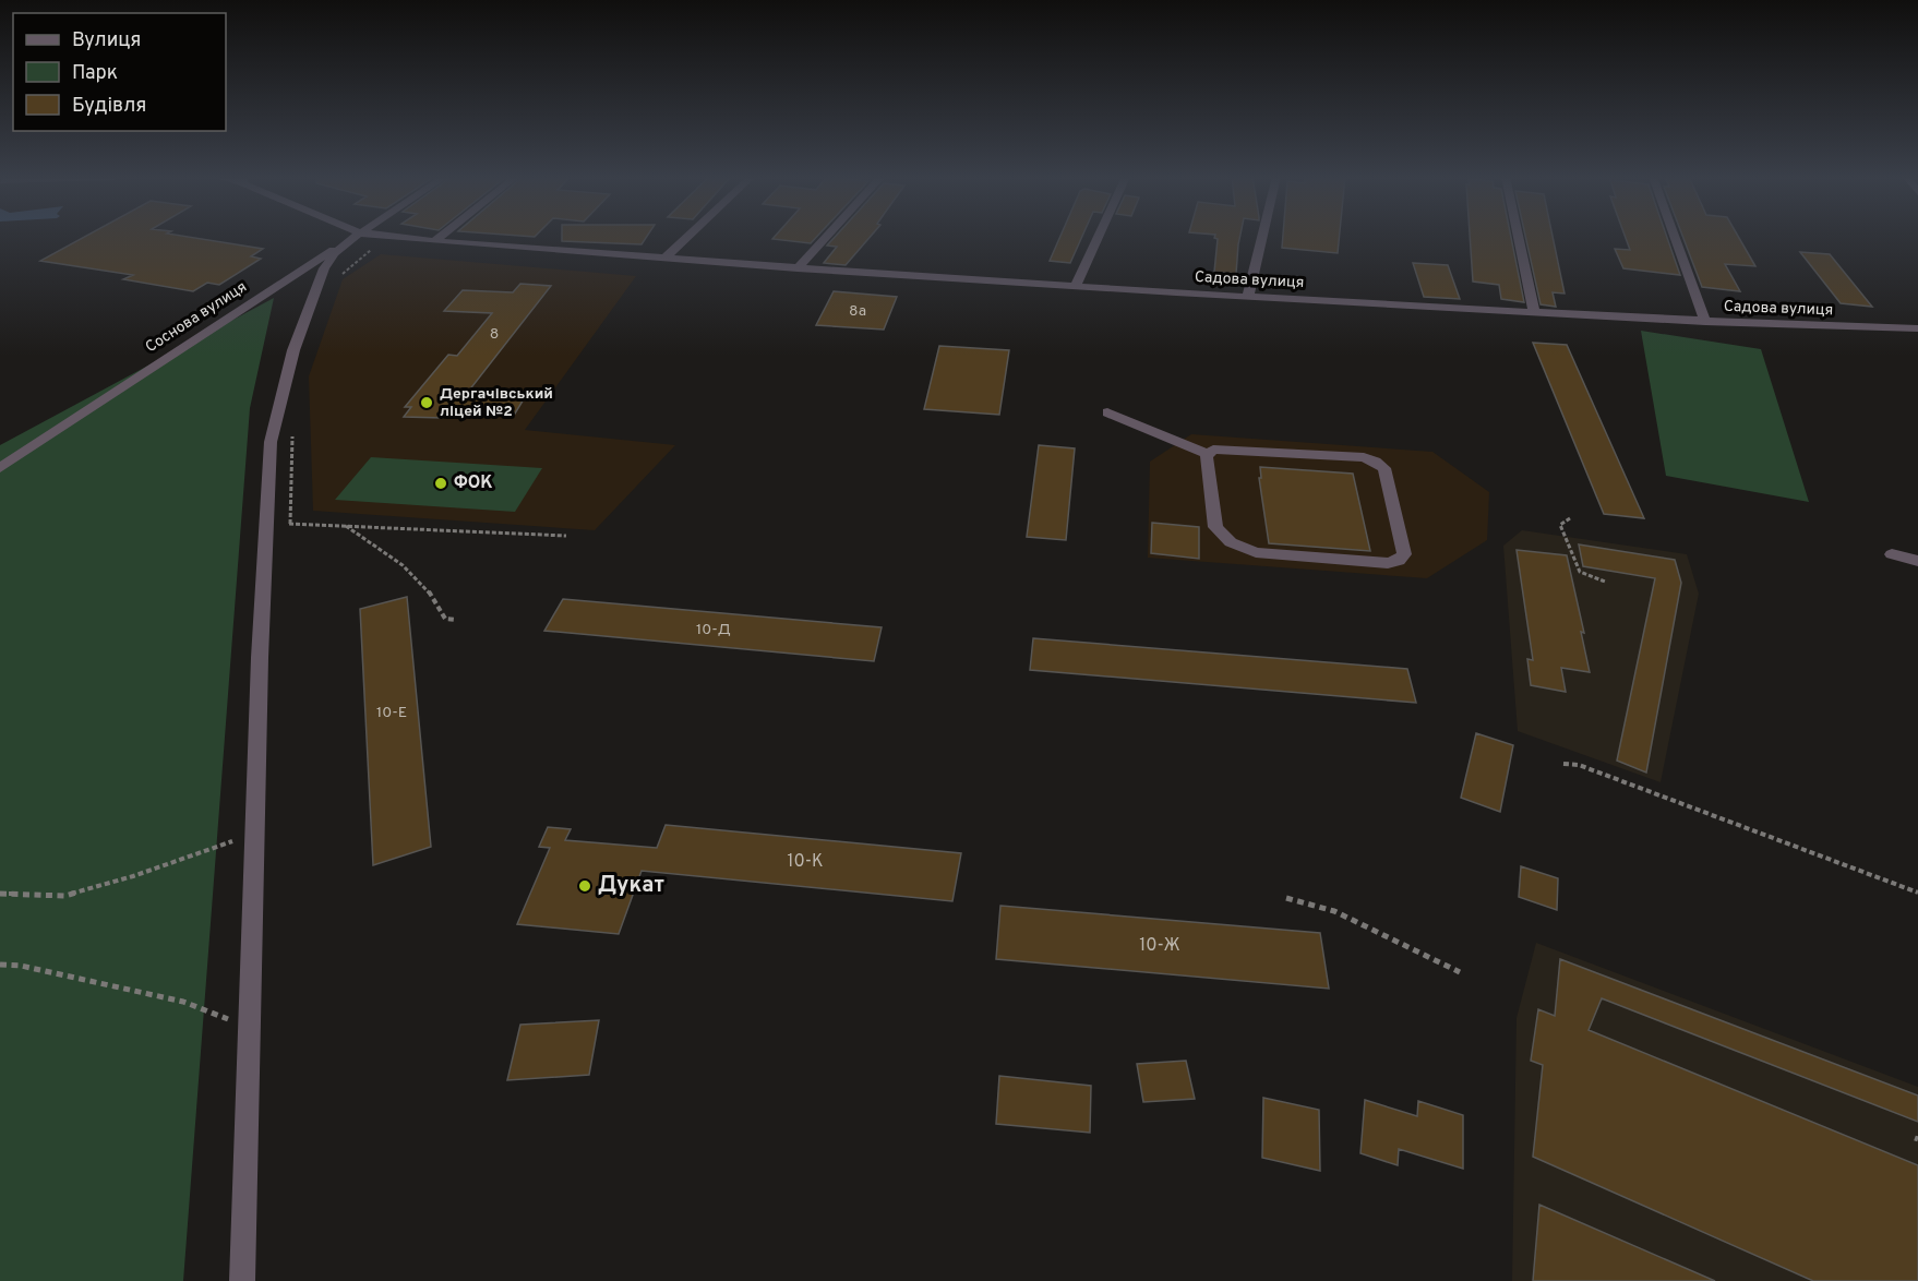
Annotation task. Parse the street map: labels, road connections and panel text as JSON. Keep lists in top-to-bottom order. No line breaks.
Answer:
{"streets":{"street":["Садова вулиця","Соснова вулиця"]},"places":["Дергачівський ліцей №2","ФОК","Дукат"],"house_numbers":["8а","8","10-Д","10-Е","10-К","10-Ж"],"legend":["Вулиця","Парк","Будівля"]}
